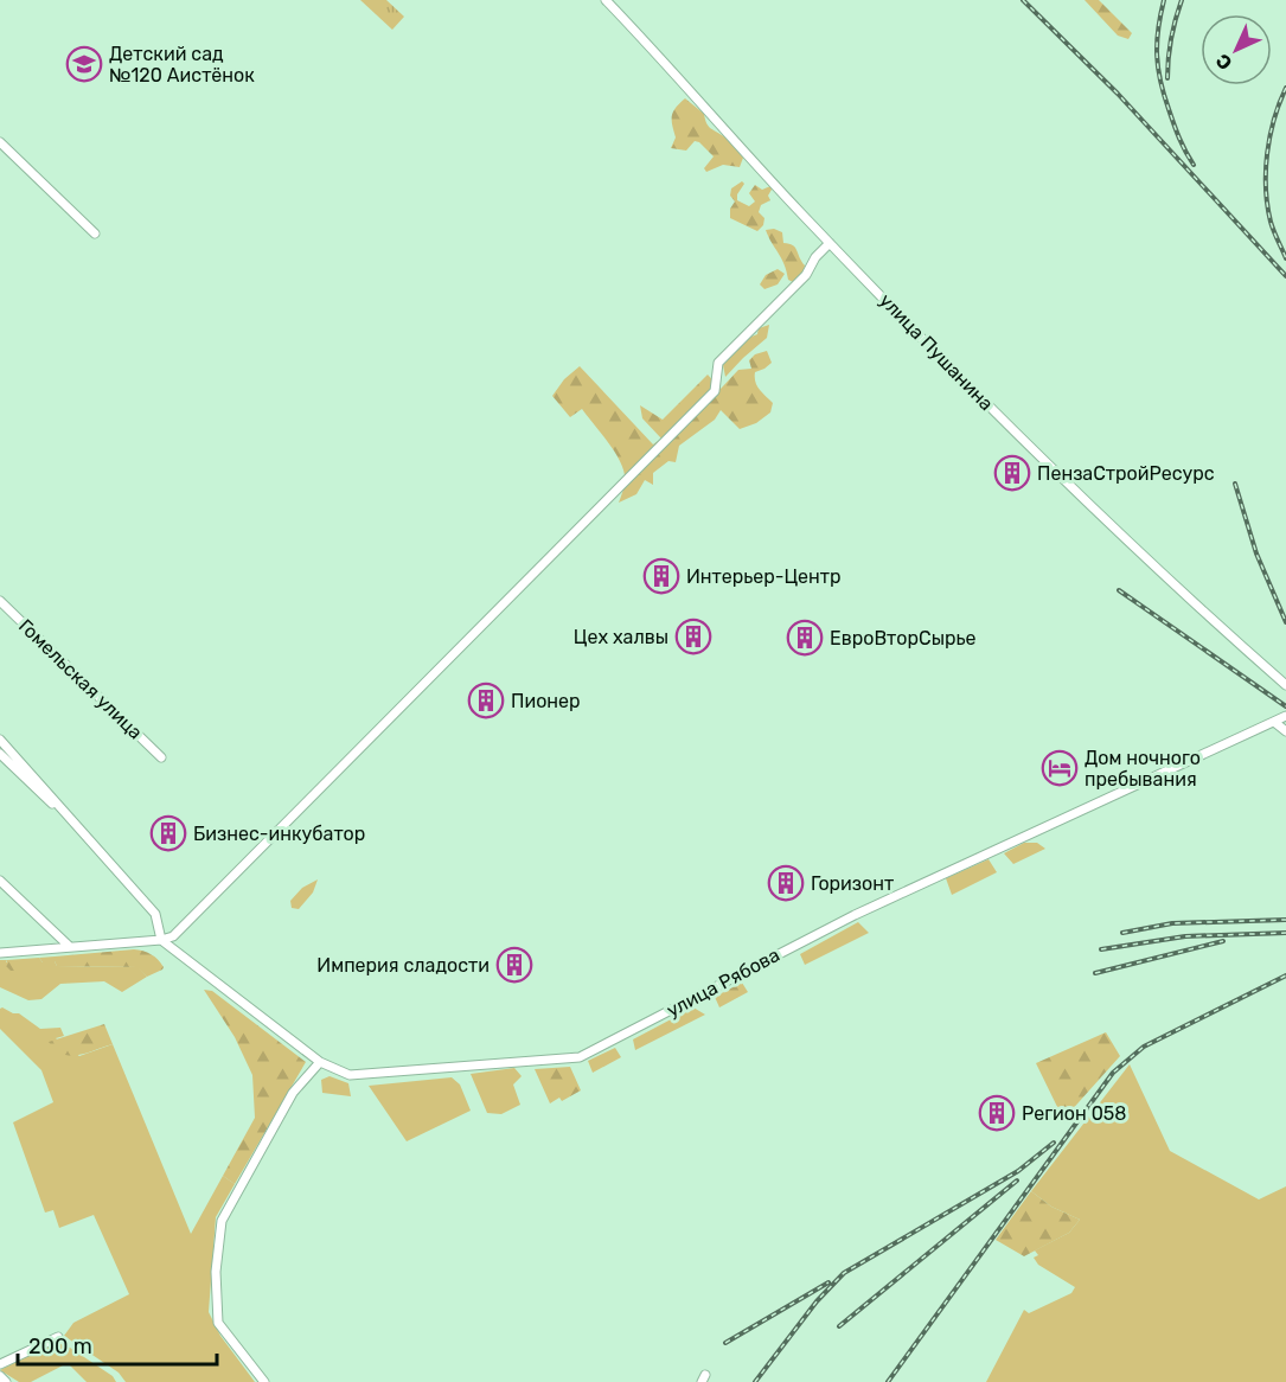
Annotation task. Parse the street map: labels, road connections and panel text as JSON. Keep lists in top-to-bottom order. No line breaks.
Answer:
{"streets":{"street":["улица Пушанина","Гомельская улица","улица Рябова"]},"places":{"school or university":["Детский сад №120 Аистёнок"],"building":["ПензаСтройРесурс","Интерьер-Центр","Цех халвы","ЕвроВторСырье","Пионер","Бизнес-инкубатор","Горизонт","Империя сладости","Регион 058"],"hotel":["Дом ночного пребывания"]},"scale_bar":"200 m","north":"bottom left"}
